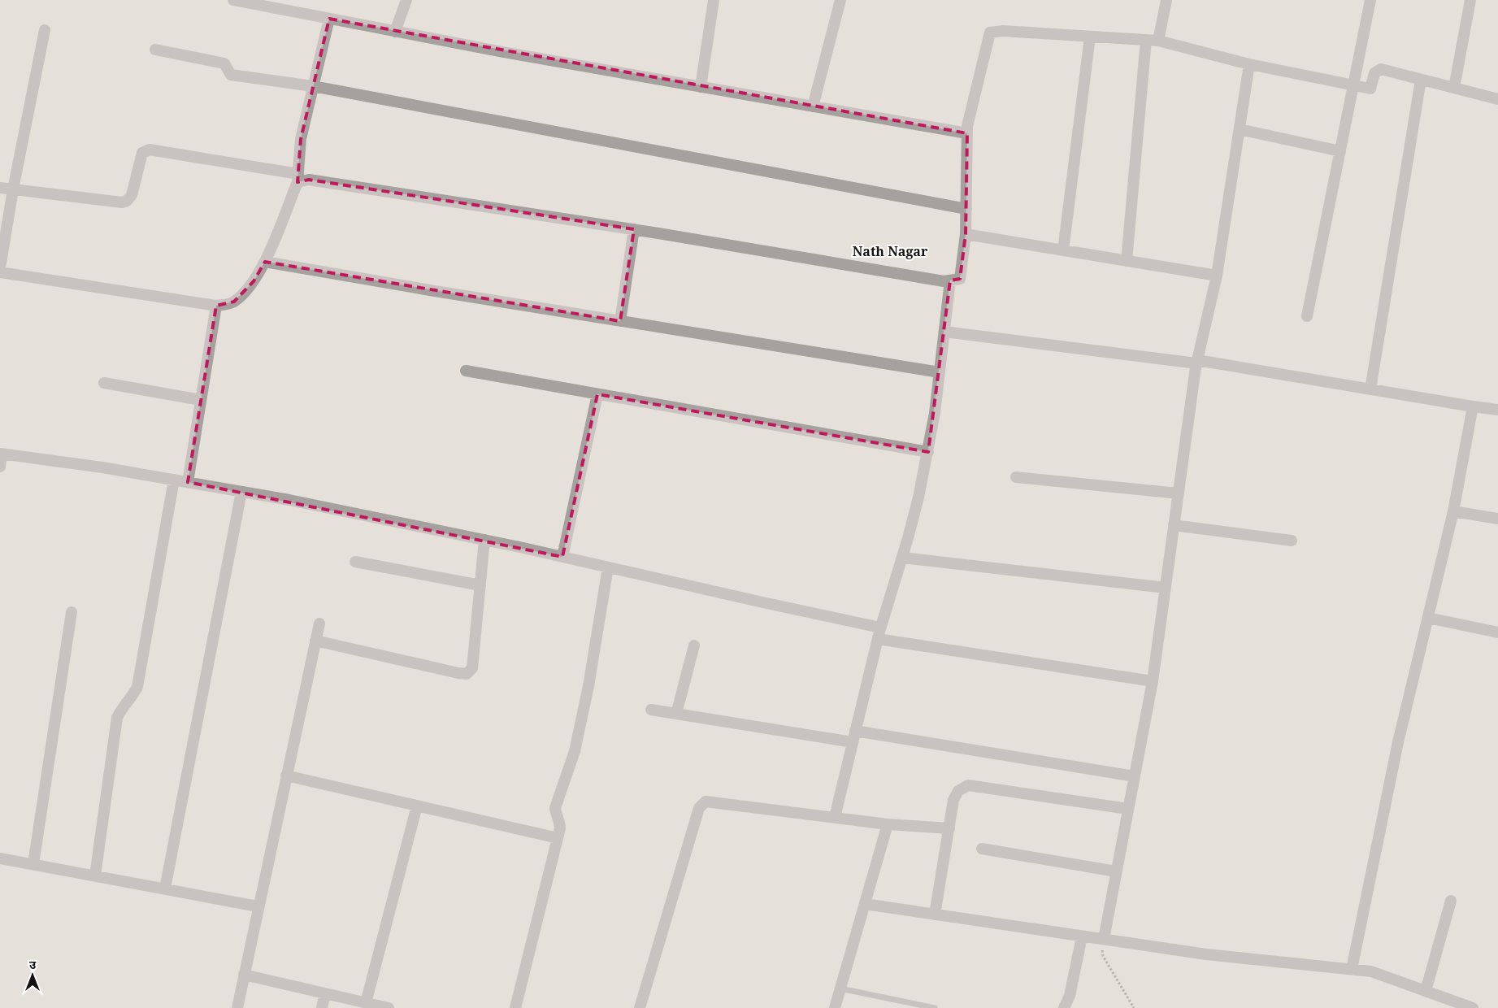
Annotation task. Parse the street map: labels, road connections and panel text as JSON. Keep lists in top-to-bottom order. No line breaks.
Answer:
{"districts":["Nath Nagar"],"north":"top"}
